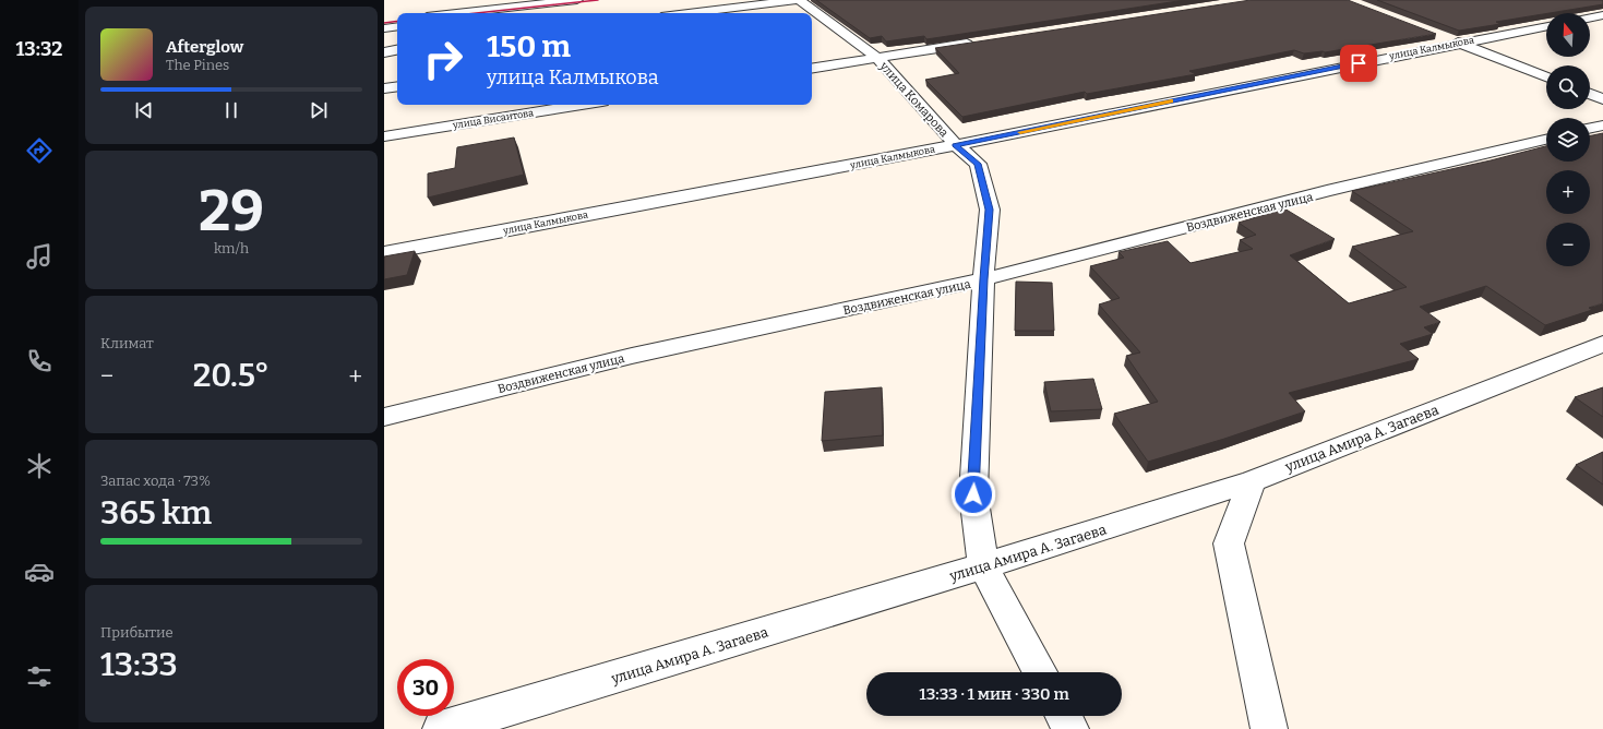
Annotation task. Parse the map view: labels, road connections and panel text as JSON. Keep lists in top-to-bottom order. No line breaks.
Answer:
{"streets":{"street":["улица Калмыкова","улица Комарова","улица Висаитова","Воздвиженская улица","улица Амира А. Загаева"]},"crossings":[["улица Калмыкова","улица Комарова"],["улица Комарова","Воздвиженская улица"],["улица Комарова","улица Амира А. Загаева"]],"north":"top","page":{"tabs":"13:32","map_buttons":["+","−"],"turn":["150 m","улица Калмыкова"],"song":["Afterglow","The Pines"],"tile":[["29","km/h"],"Климат",["Запас хода · 73%","365 km"],["Прибытие","13:33"]],"heat":["−","20.5°","+"],"limit":"30","trip":"13:33 · 1 мин · 330 m"}}
